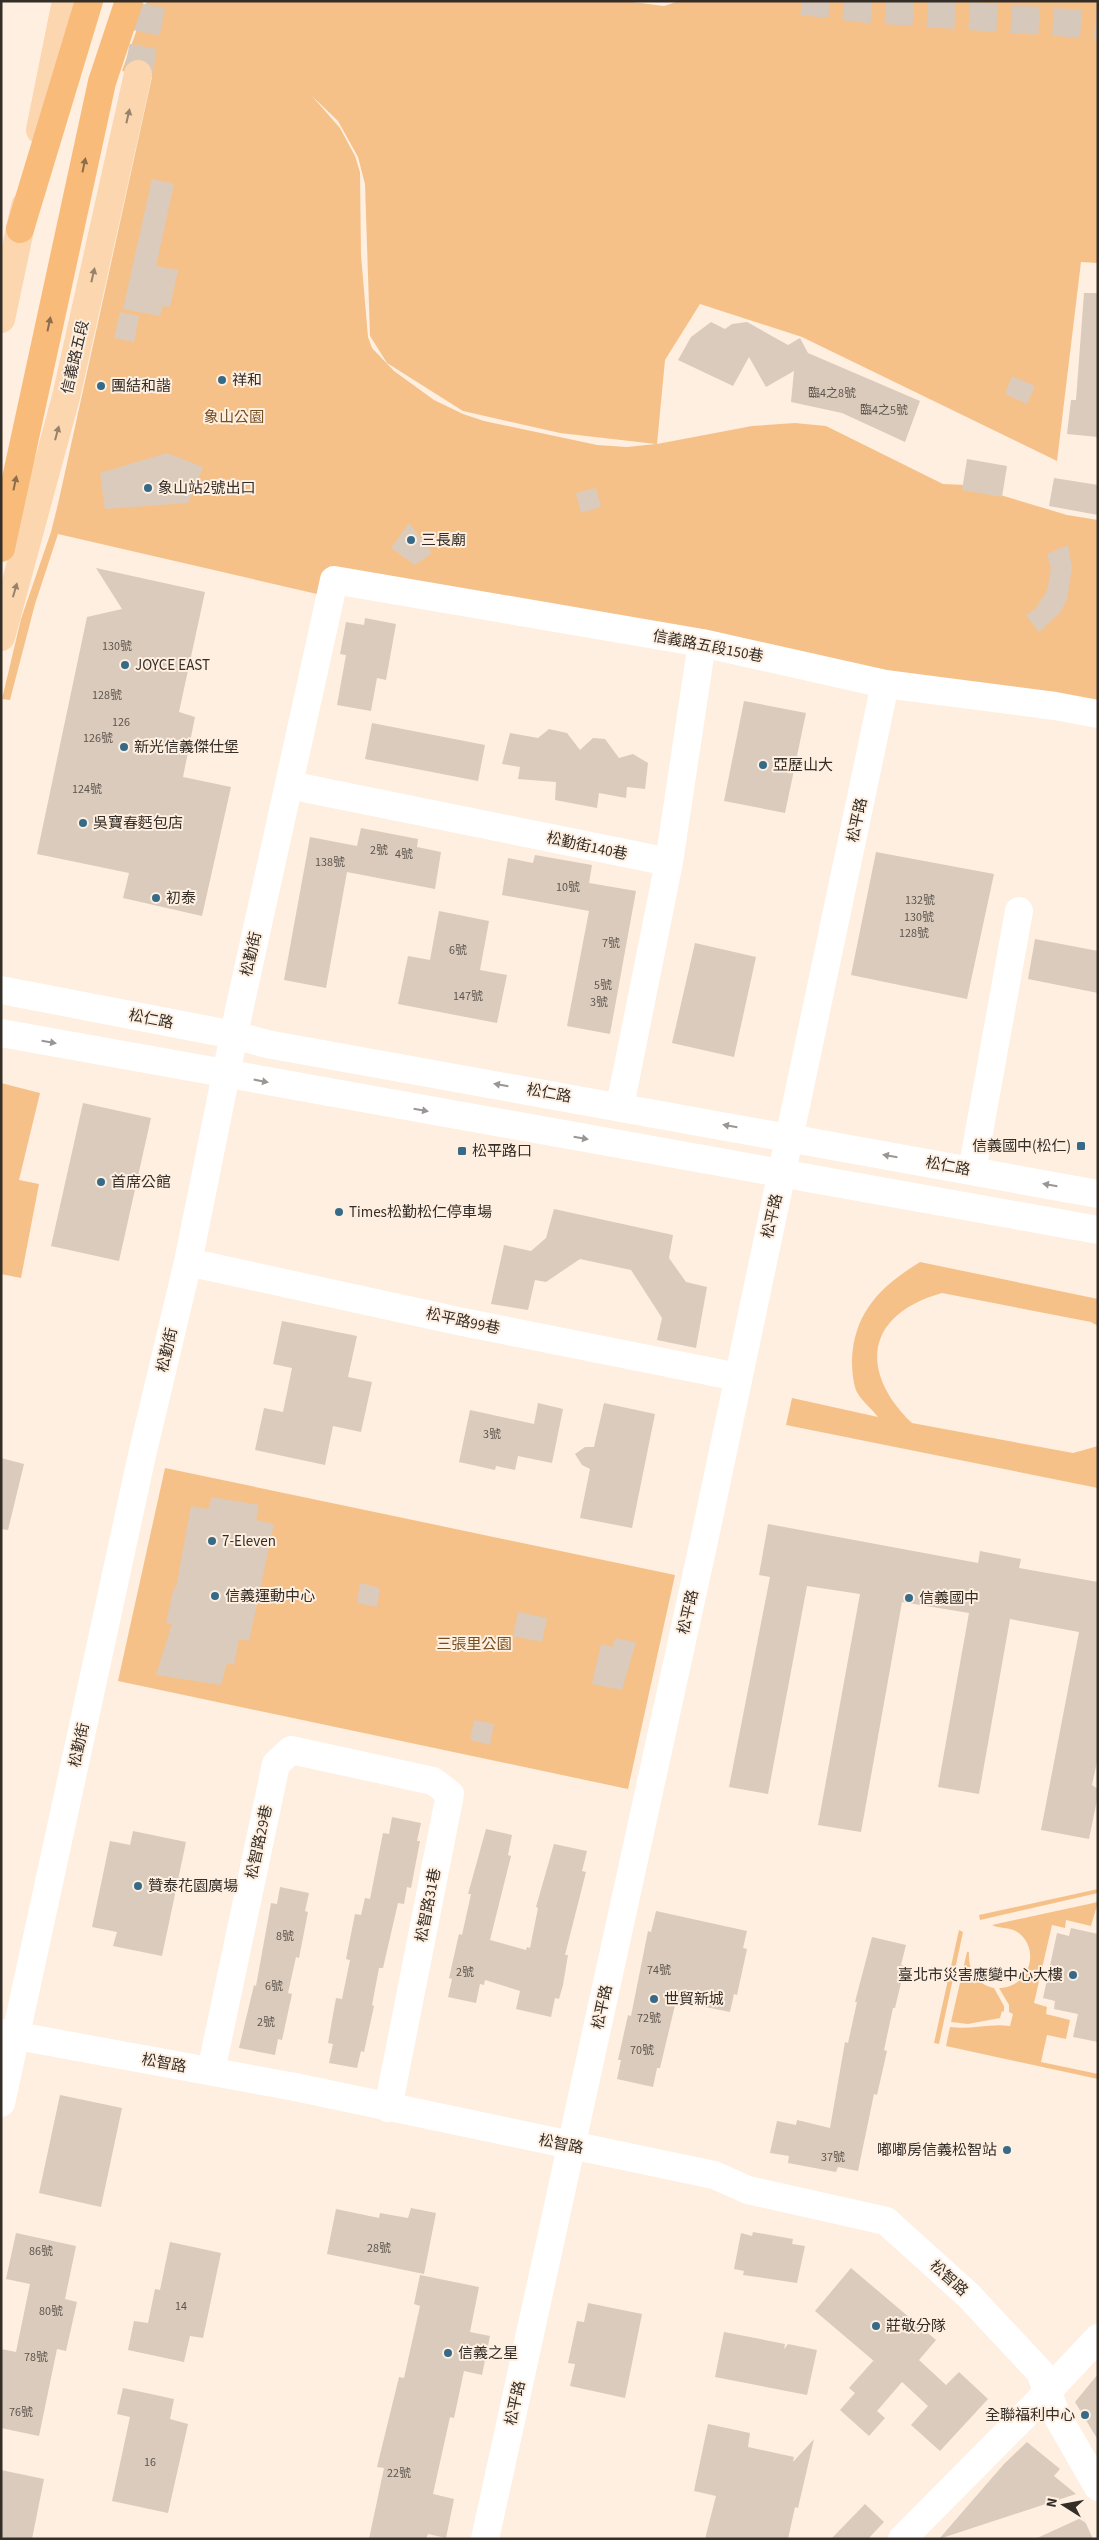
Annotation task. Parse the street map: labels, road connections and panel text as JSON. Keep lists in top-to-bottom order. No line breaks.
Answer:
{"streets":{"main road":["信義路五段"],"street":["信義路五段150巷","松平路","松勤街140巷","松勤街","松仁路","松平路99巷","松智路29巷","松智路31巷","松智路"]},"crossings":[["信義路五段150巷","松平路"],["信義路五段150巷","松勤街"],["松平路","松仁路"],["松平路","松平路99巷"],["松平路","松智路"],["松勤街140巷","松勤街"],["松勤街","松仁路"],["松勤街","松平路99巷"],["松勤街","松智路"],["松智路29巷","松智路31巷"],["松智路29巷","松智路"],["松智路31巷","松智路"]],"parks":["象山公園","三張里公園"],"places":{"other":["祥和","團結和諧","象山站2號出口","三長廟","JOYCE EAST","新光信義傑仕堡","亞歷山大","吳寶春麫包店","初泰","首席公館","Times松勤松仁停車場","7-Eleven","信義運動中心","信義國中","贊泰花園廣場","臺北市災害應變中心大樓","世貿新城","嘟嘟房信義松智站","莊敬分隊","信義之星","全聯福利中心"],"transit":["信義國中(松仁)","松平路口"]},"house_numbers":["臨4之8號","臨4之5號","130號","128號","126","126號","124號","2號","4號","138號","10號","132號","130號","128號","7號","6號","5號","147號","3號","3號","8號","74號","2號","6號","72號","2號","70號","37號","28號","86號","14","80號","78號","76號","16","22號"],"north":"left"}
